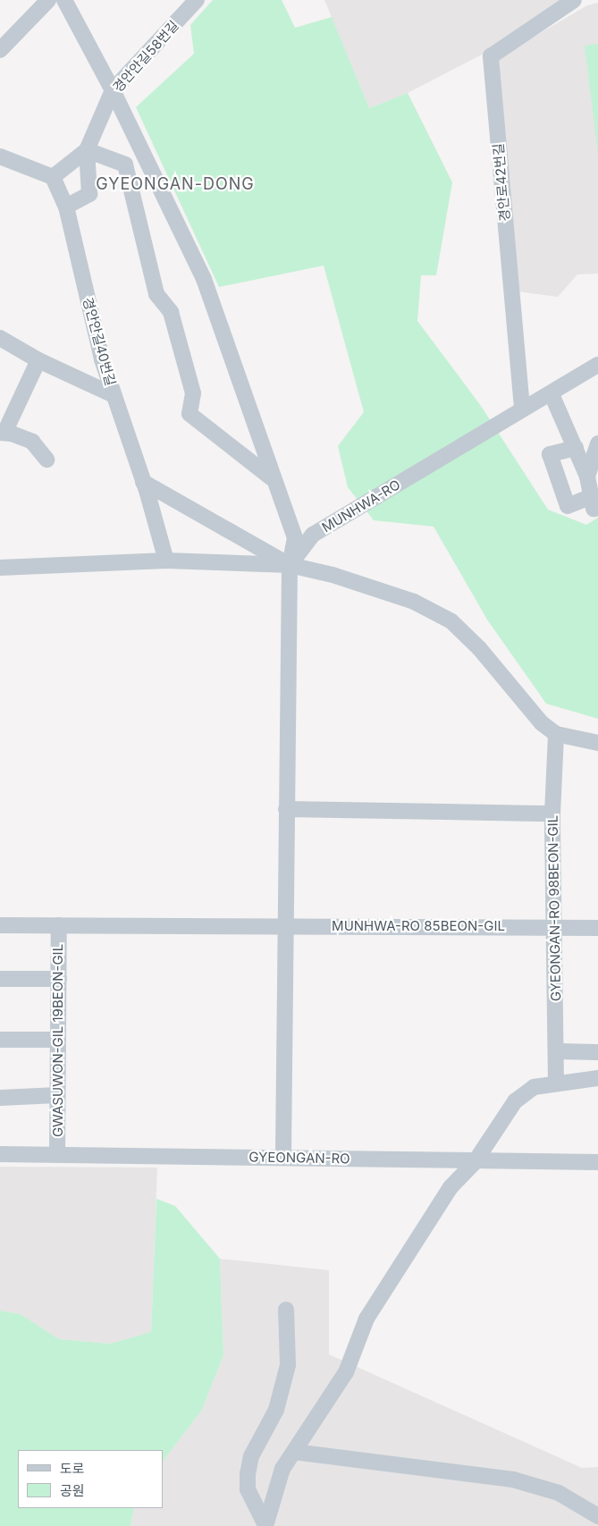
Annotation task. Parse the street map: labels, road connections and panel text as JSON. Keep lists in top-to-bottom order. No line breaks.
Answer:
{"streets":{"street":["경안안길58번길","경안로42번길","경안안길40번길","MUNHWA-RO","GYEONGAN-RO 98BEON-GIL","MUNHWA-RO 85BEON-GIL","GWASUWON-GIL 19BEON-GIL","GYEONGAN-RO"]},"crossings":[["경안안길58번길","경안안길40번길"],["경안로42번길","MUNHWA-RO"],["GYEONGAN-RO 98BEON-GIL","MUNHWA-RO 85BEON-GIL"],["MUNHWA-RO 85BEON-GIL","GWASUWON-GIL 19BEON-GIL"],["GWASUWON-GIL 19BEON-GIL","GYEONGAN-RO"]],"districts":["GYEONGAN-DONG"],"legend":["도로","공원"]}
